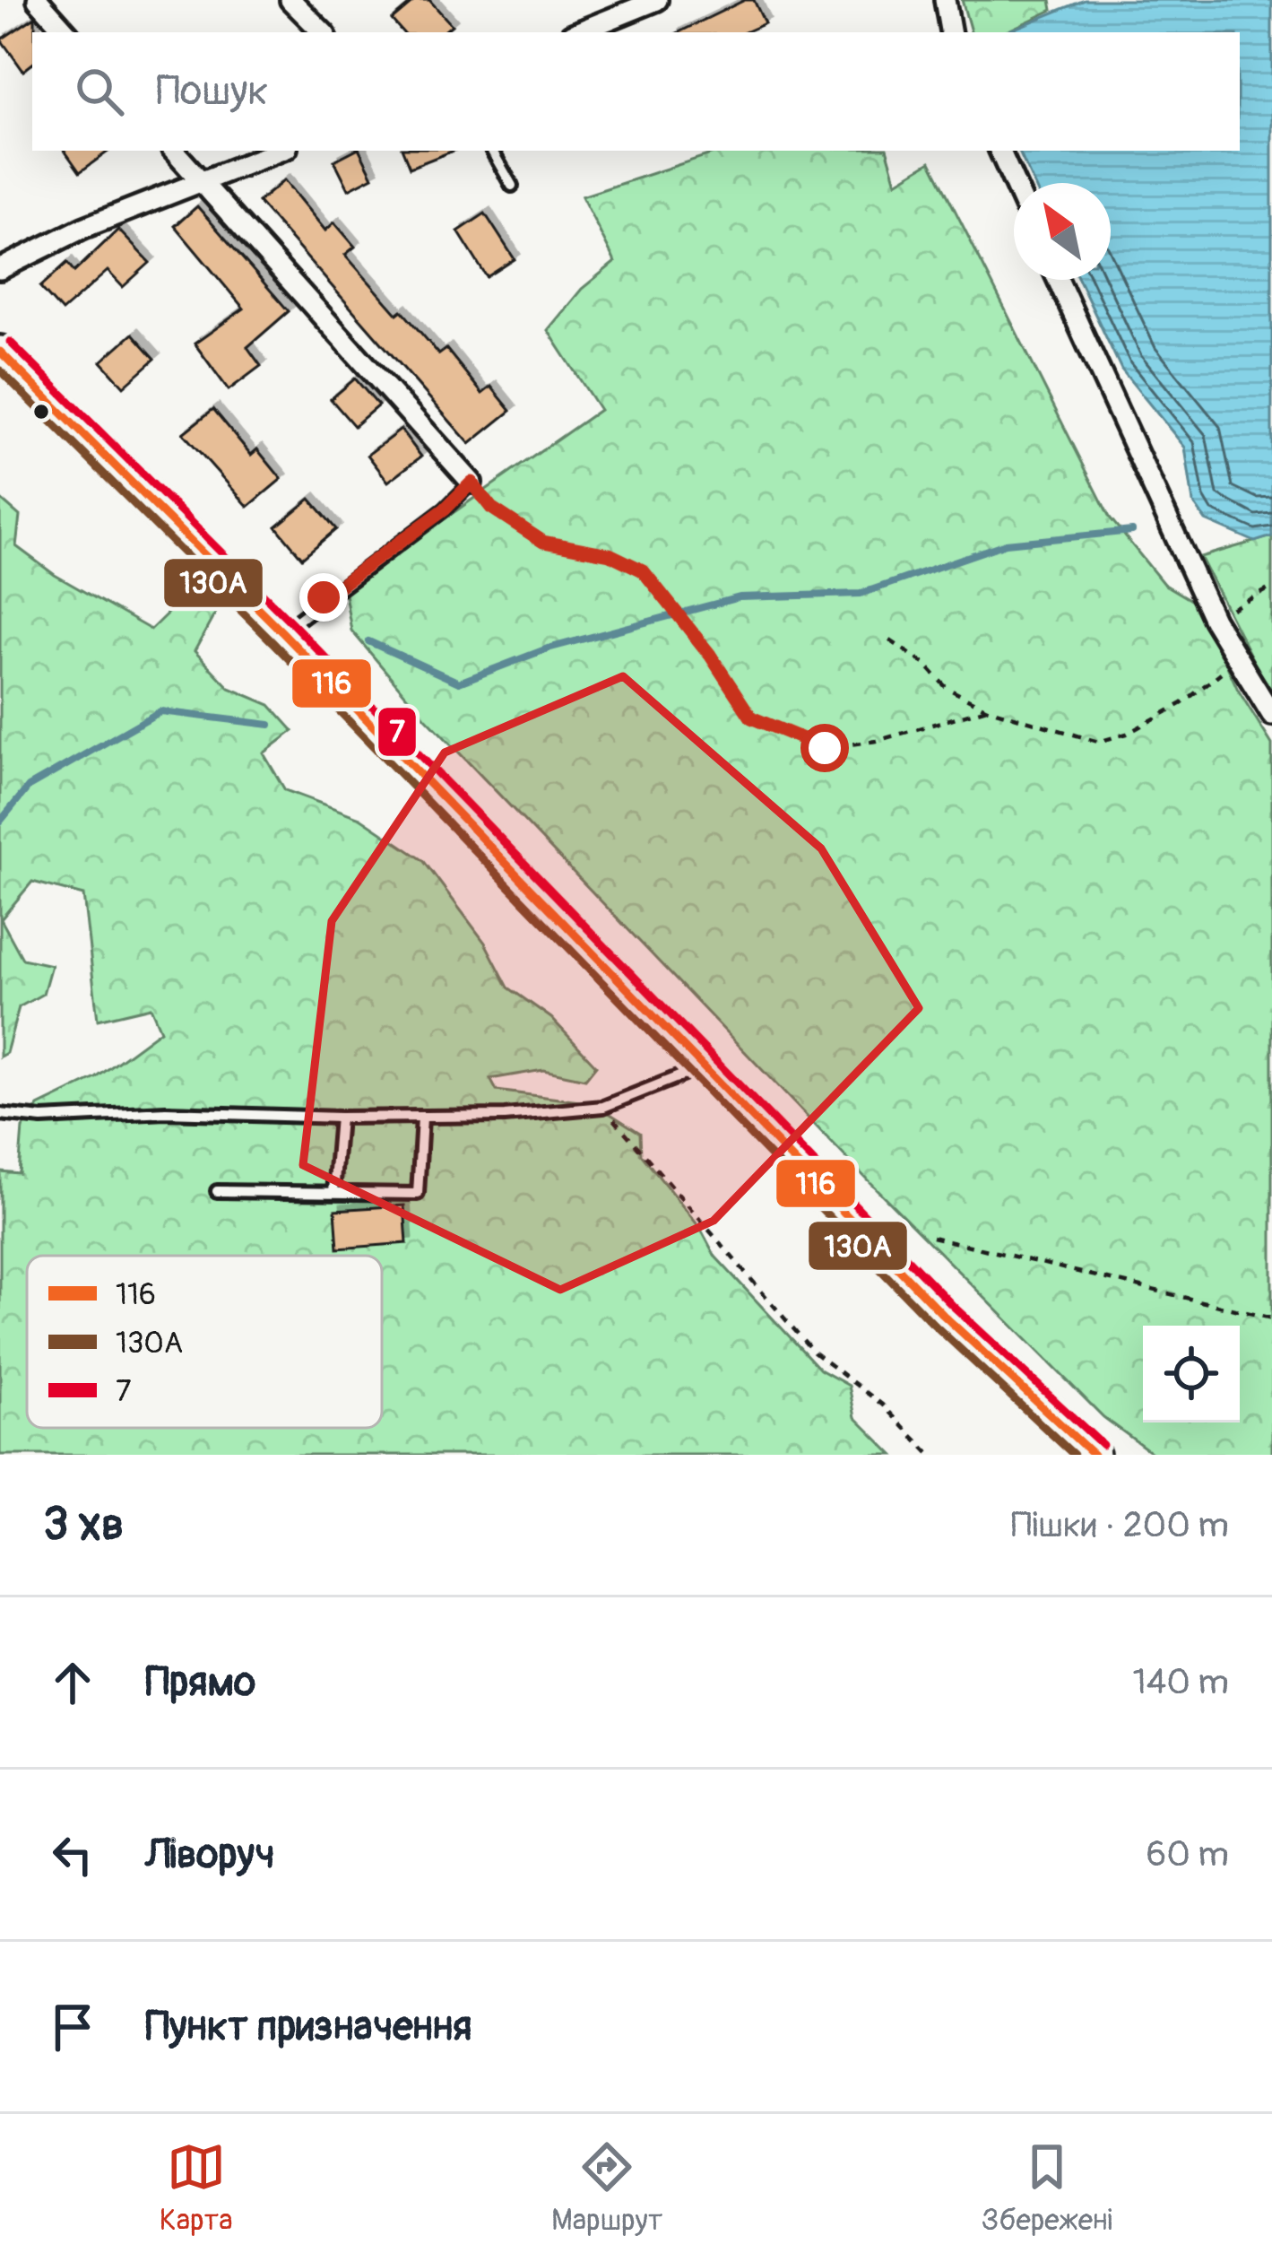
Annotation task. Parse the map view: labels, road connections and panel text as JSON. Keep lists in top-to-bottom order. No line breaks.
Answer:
{"lines":["transit line 7","transit line 116","transit line 130А"],"legend":["116","130А","7"],"north":"top left","page":{"search":"Пошук","heading":["3 хв","Пішки · 200 m"],"list":[["Прямо","140 m"],["Ліворуч","60 m"],"Пункт призначення"],"nav":["Карта","Маршрут","Збережені"]}}
